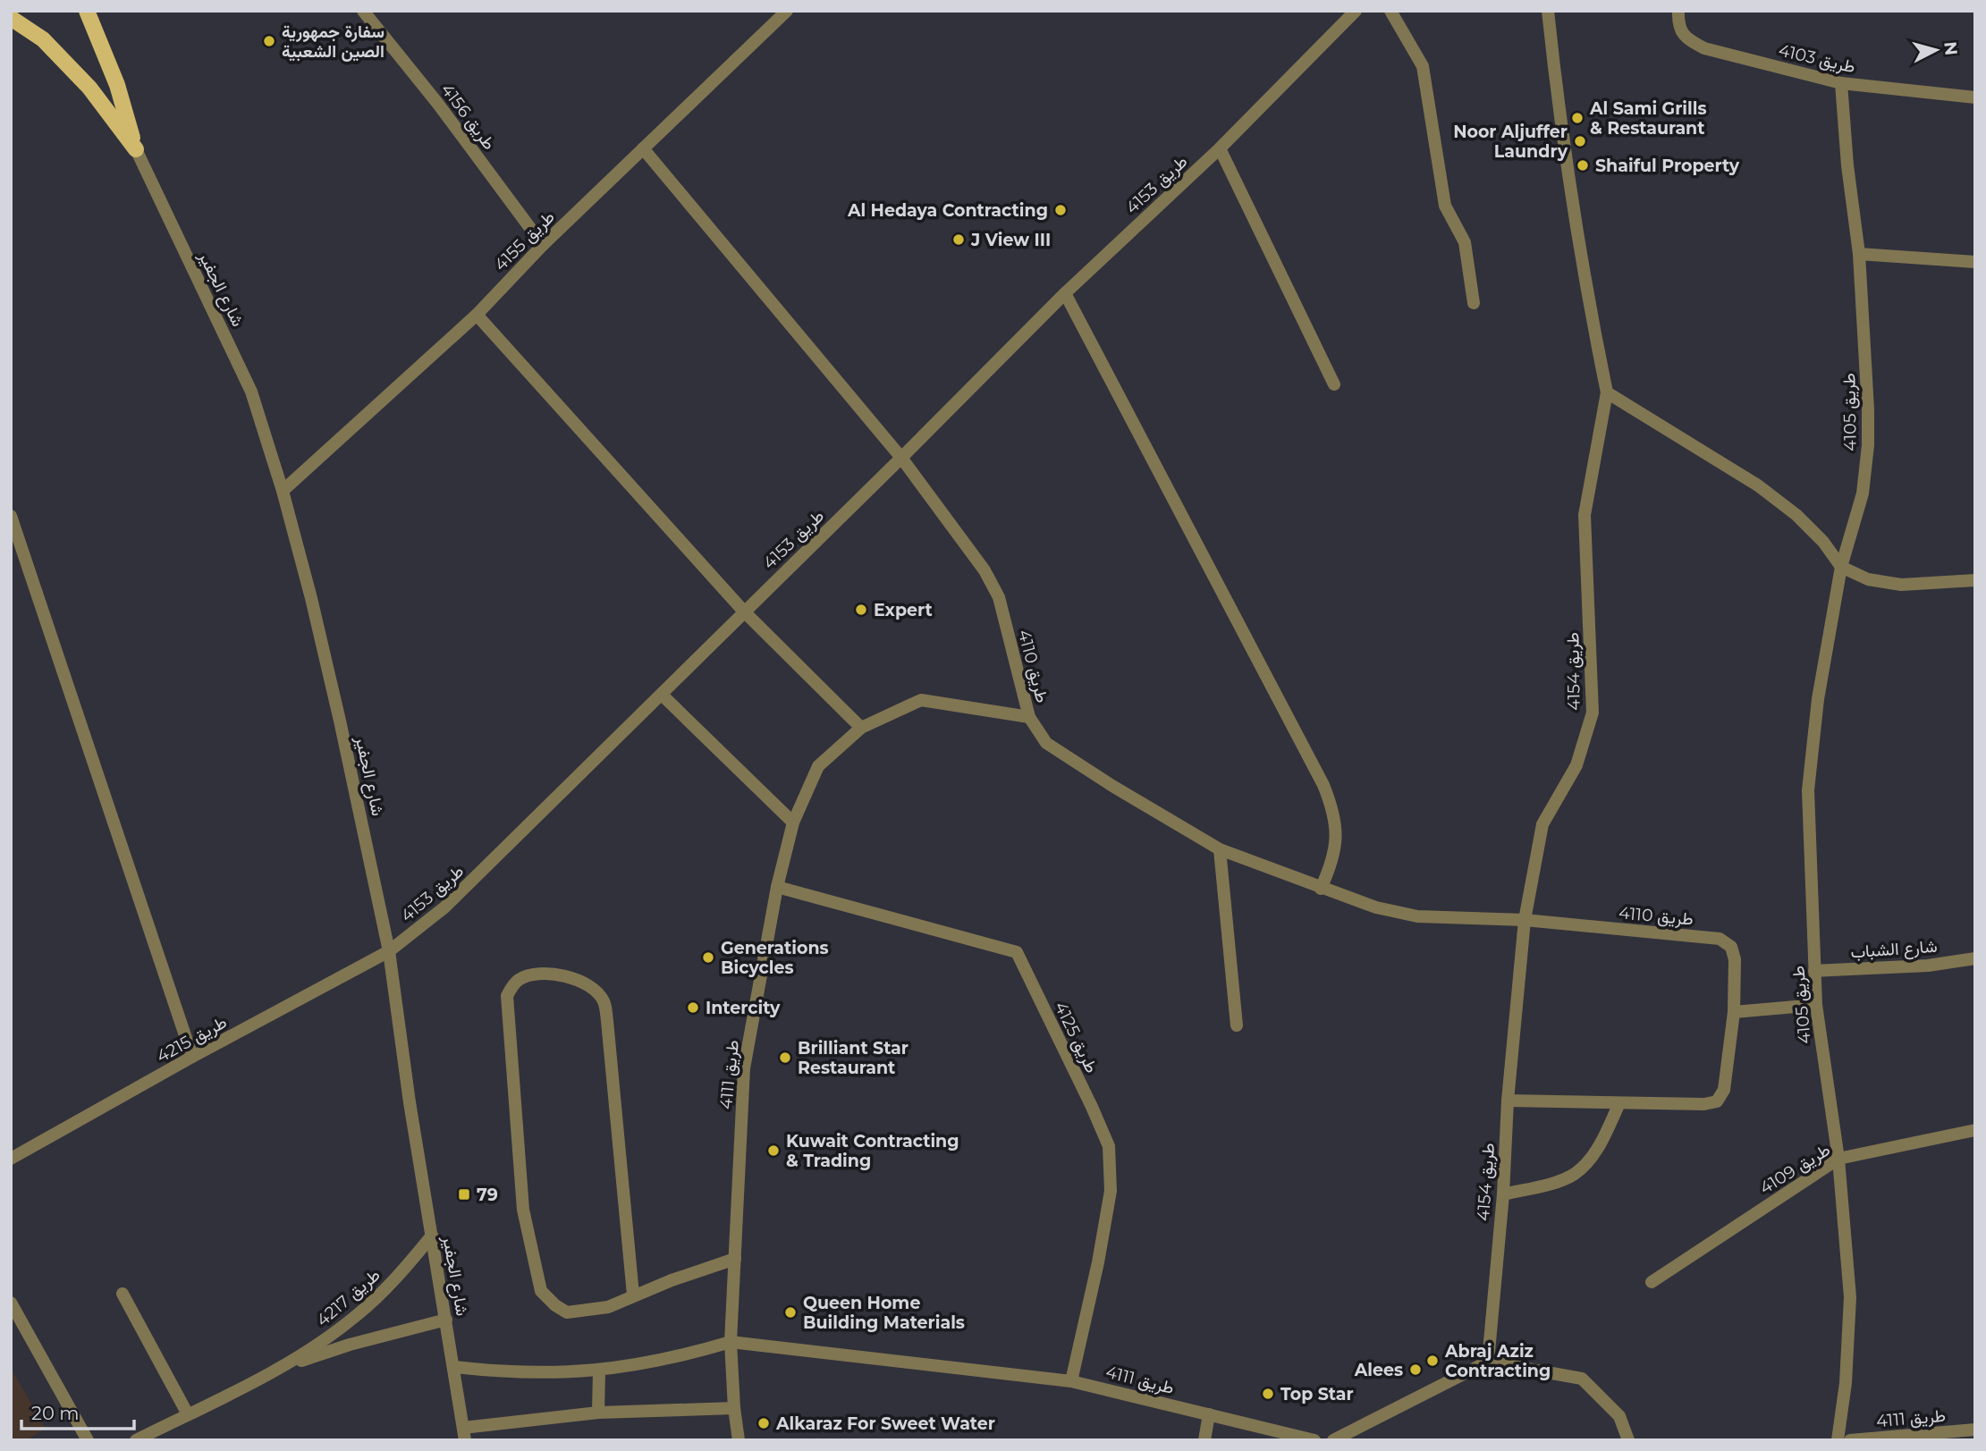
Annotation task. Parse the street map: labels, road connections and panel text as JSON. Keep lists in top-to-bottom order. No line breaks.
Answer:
{"streets":{"street":["طريق 4103","طريق 4156","طريق 4153","طريق 4155","شارع الجفير","طريق 4105","طريق 4110","طريق 4154","شارع الشباب","طريق 4125","طريق 4215","طريق 4111","طريق 4109","طريق 4217"]},"crossings":[["طريق 4103","طريق 4105"],["طريق 4156","طريق 4155"],["طريق 4153","شارع الجفير"],["طريق 4153","طريق 4110"],["طريق 4153","طريق 4215"],["طريق 4155","شارع الجفير"],["طريق 4155","طريق 4110"],["شارع الجفير","طريق 4215"],["شارع الجفير","طريق 4111"],["شارع الجفير","طريق 4217"],["طريق 4105","شارع الشباب"],["طريق 4105","طريق 4109"],["طريق 4110","طريق 4154"],["طريق 4110","طريق 4111"],["طريق 4125","طريق 4111"]],"places":{"other":["سفارة جمهورية الصين الشعبية","Al Sami Grills & Restaurant","Noor Aljuffer Laundry","Shaiful Property","Al Hedaya Contracting","J View III","Expert","Generations Bicycles","Intercity","Brilliant Star Restaurant","Kuwait Contracting & Trading","Queen Home Building Materials","Abraj Aziz Contracting","Alees","Top Star","Alkaraz For Sweet Water"],"transit":["79"]},"scale_bar":"20 m","north":"right"}
